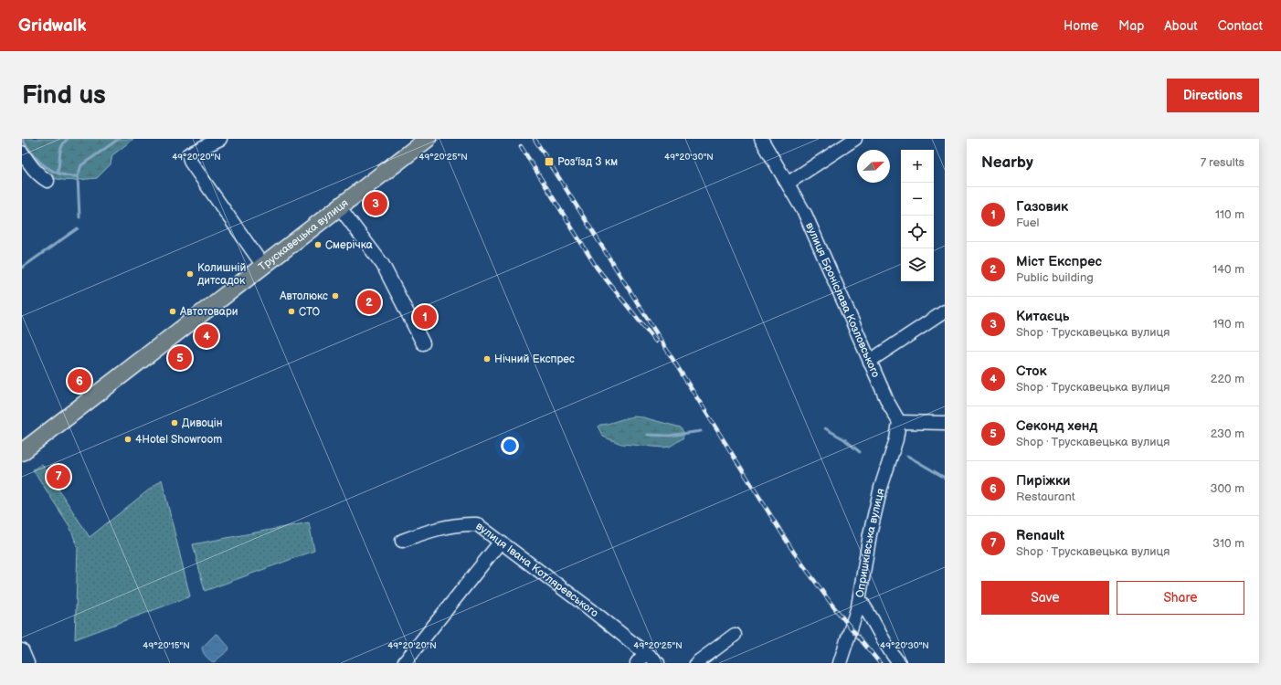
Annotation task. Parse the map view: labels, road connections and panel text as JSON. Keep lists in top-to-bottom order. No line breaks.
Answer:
{"streets":{"main road":["Трускавецька вулиця"],"street":["вулиця Броніслава Козловського","Опришківська вулиця","вулиця Івана Котляревського"]},"crossings":[["вулиця Броніслава Козловського","Опришківська вулиця"]],"places":{"transit":["Роз'їзд 3 км"],"other":["Смерічка","Колишній дитсадок","Автолюкс","Автотовари","СТО","Нічний Експрес","Дивоцін","4Hotel Showroom"]},"north":"top right","page":{"header":"Gridwalk","nav":["Home","Map","About","Contact"],"buttons":["Directions",["Save","Share"]],"title":"Find us","heading":["Nearby","7 results"],"map_buttons":["+","−"],"list":[{"mark":"1","name":"Газовик","note":"Fuel","value":"110 m"},{"mark":"2","name":"Міст Експрес","note":"Public building","value":"140 m"},{"mark":"3","name":"Китаєць","note":"Shop · Трускавецька вулиця","value":"190 m"},{"mark":"4","name":"Сток","note":"Shop · Трускавецька вулиця","value":"220 m"},{"mark":"5","name":"Секонд хенд","note":"Shop · Трускавецька вулиця","value":"230 m"},{"mark":"6","name":"Пиріжки","note":"Restaurant","value":"300 m"},{"mark":"7","name":"Renault","note":"Shop · Трускавецька вулиця","value":"310 m"}],"pins":["3","2","1","4","5","6","7"]},"coordinates":["49°20'20\"N","49°20'25\"N","49°20'30\"N","49°20'15\"N"]}
